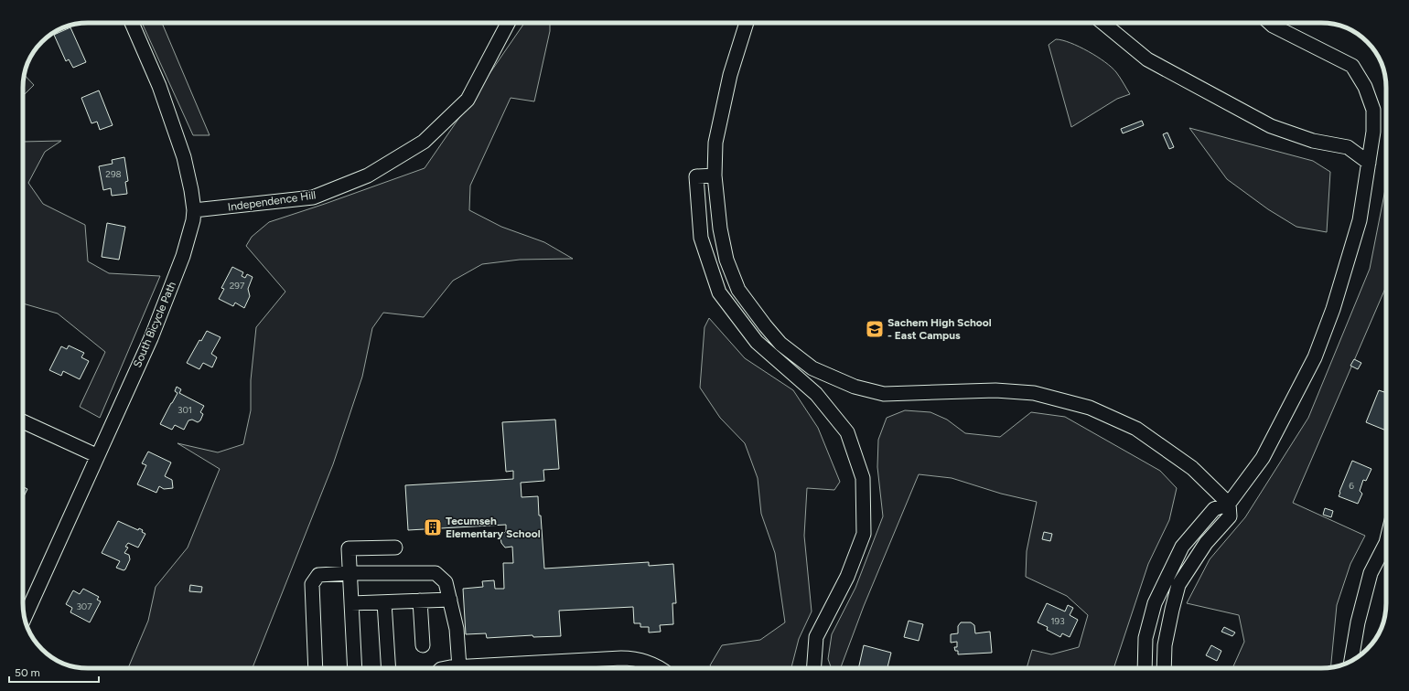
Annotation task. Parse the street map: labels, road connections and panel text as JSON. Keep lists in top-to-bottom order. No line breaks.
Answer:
{"streets":{"street":["Independence Hill","South Bicycle Path"]},"crossings":[["Independence Hill","South Bicycle Path"]],"places":{"school or university":["Sachem High School - East Campus"],"building":["Tecumseh Elementary School"]},"house_numbers":["298","297","301","6","307","193"],"scale_bar":"50 m"}
